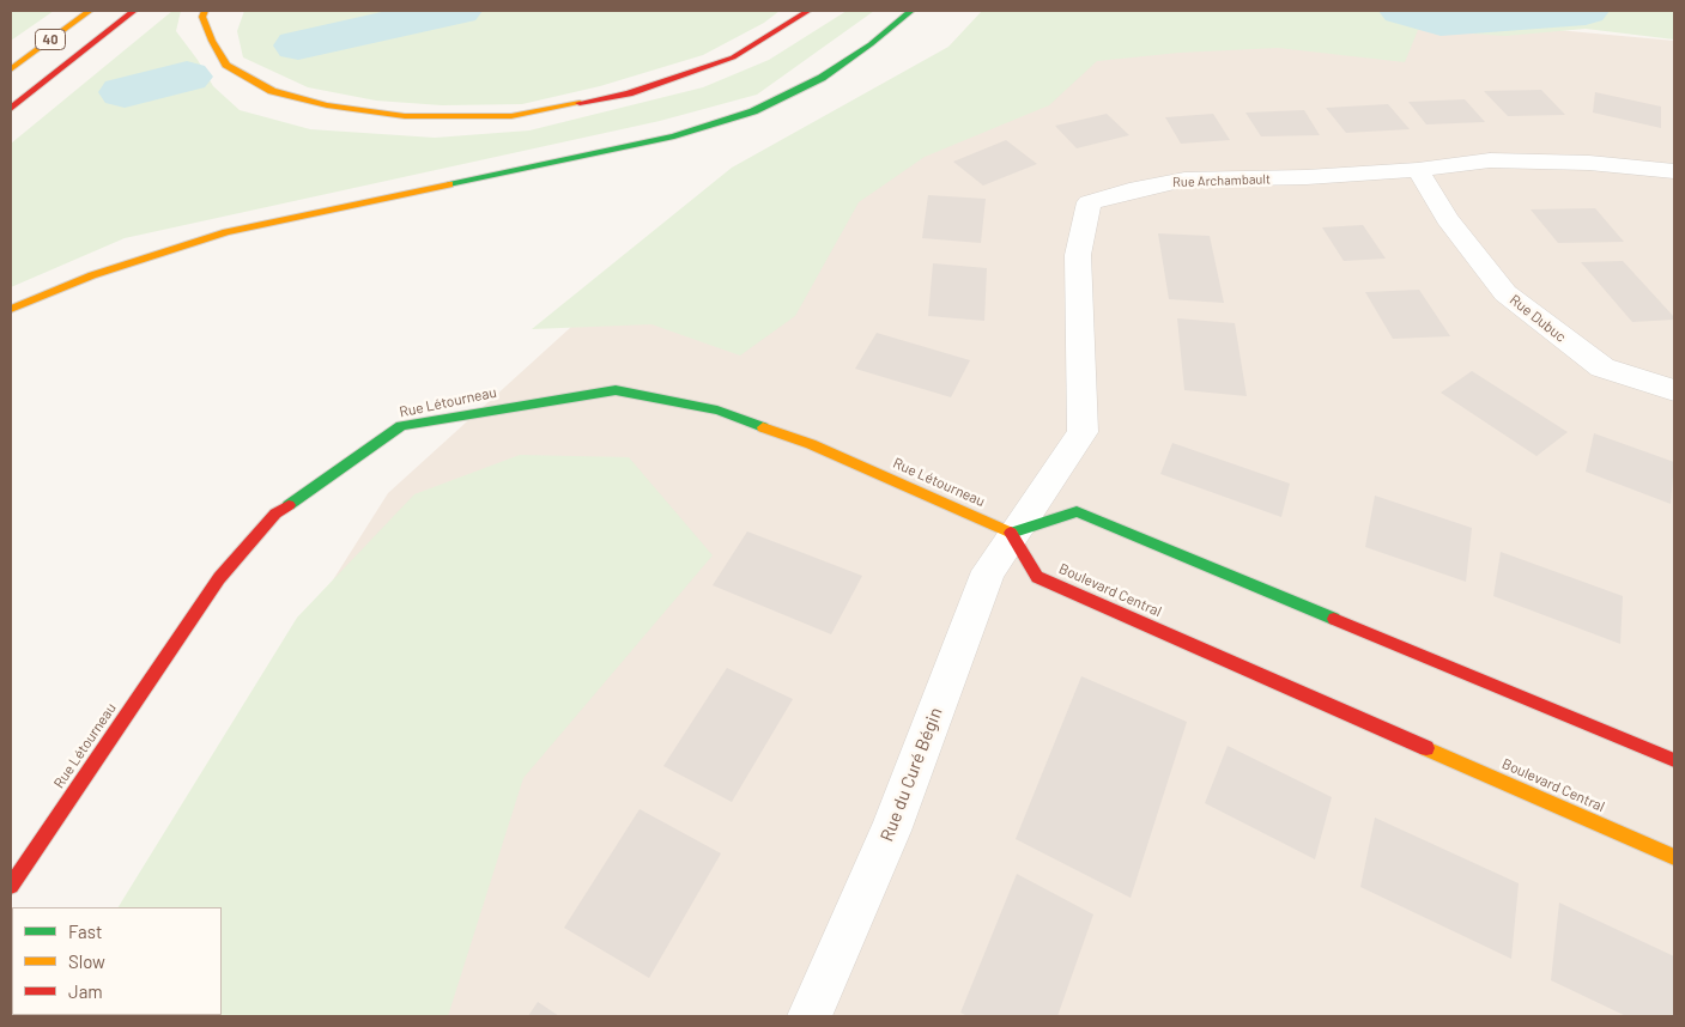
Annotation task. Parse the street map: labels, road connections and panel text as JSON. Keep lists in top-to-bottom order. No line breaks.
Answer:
{"streets":{"main road":["40","Rue Létourneau","Boulevard Central"],"street":["Rue Archambault","Rue Dubuc","Rue du Curé Bégin"]},"crossings":[["Rue Archambault","Rue Dubuc"],["Rue Archambault","Rue Létourneau"],["Rue Archambault","Boulevard Central"],["Rue Archambault","Rue du Curé Bégin"],["Rue Létourneau","Boulevard Central"],["Rue Létourneau","Rue du Curé Bégin"],["Boulevard Central","Rue du Curé Bégin"]],"legend":["Fast","Slow","Jam"]}
